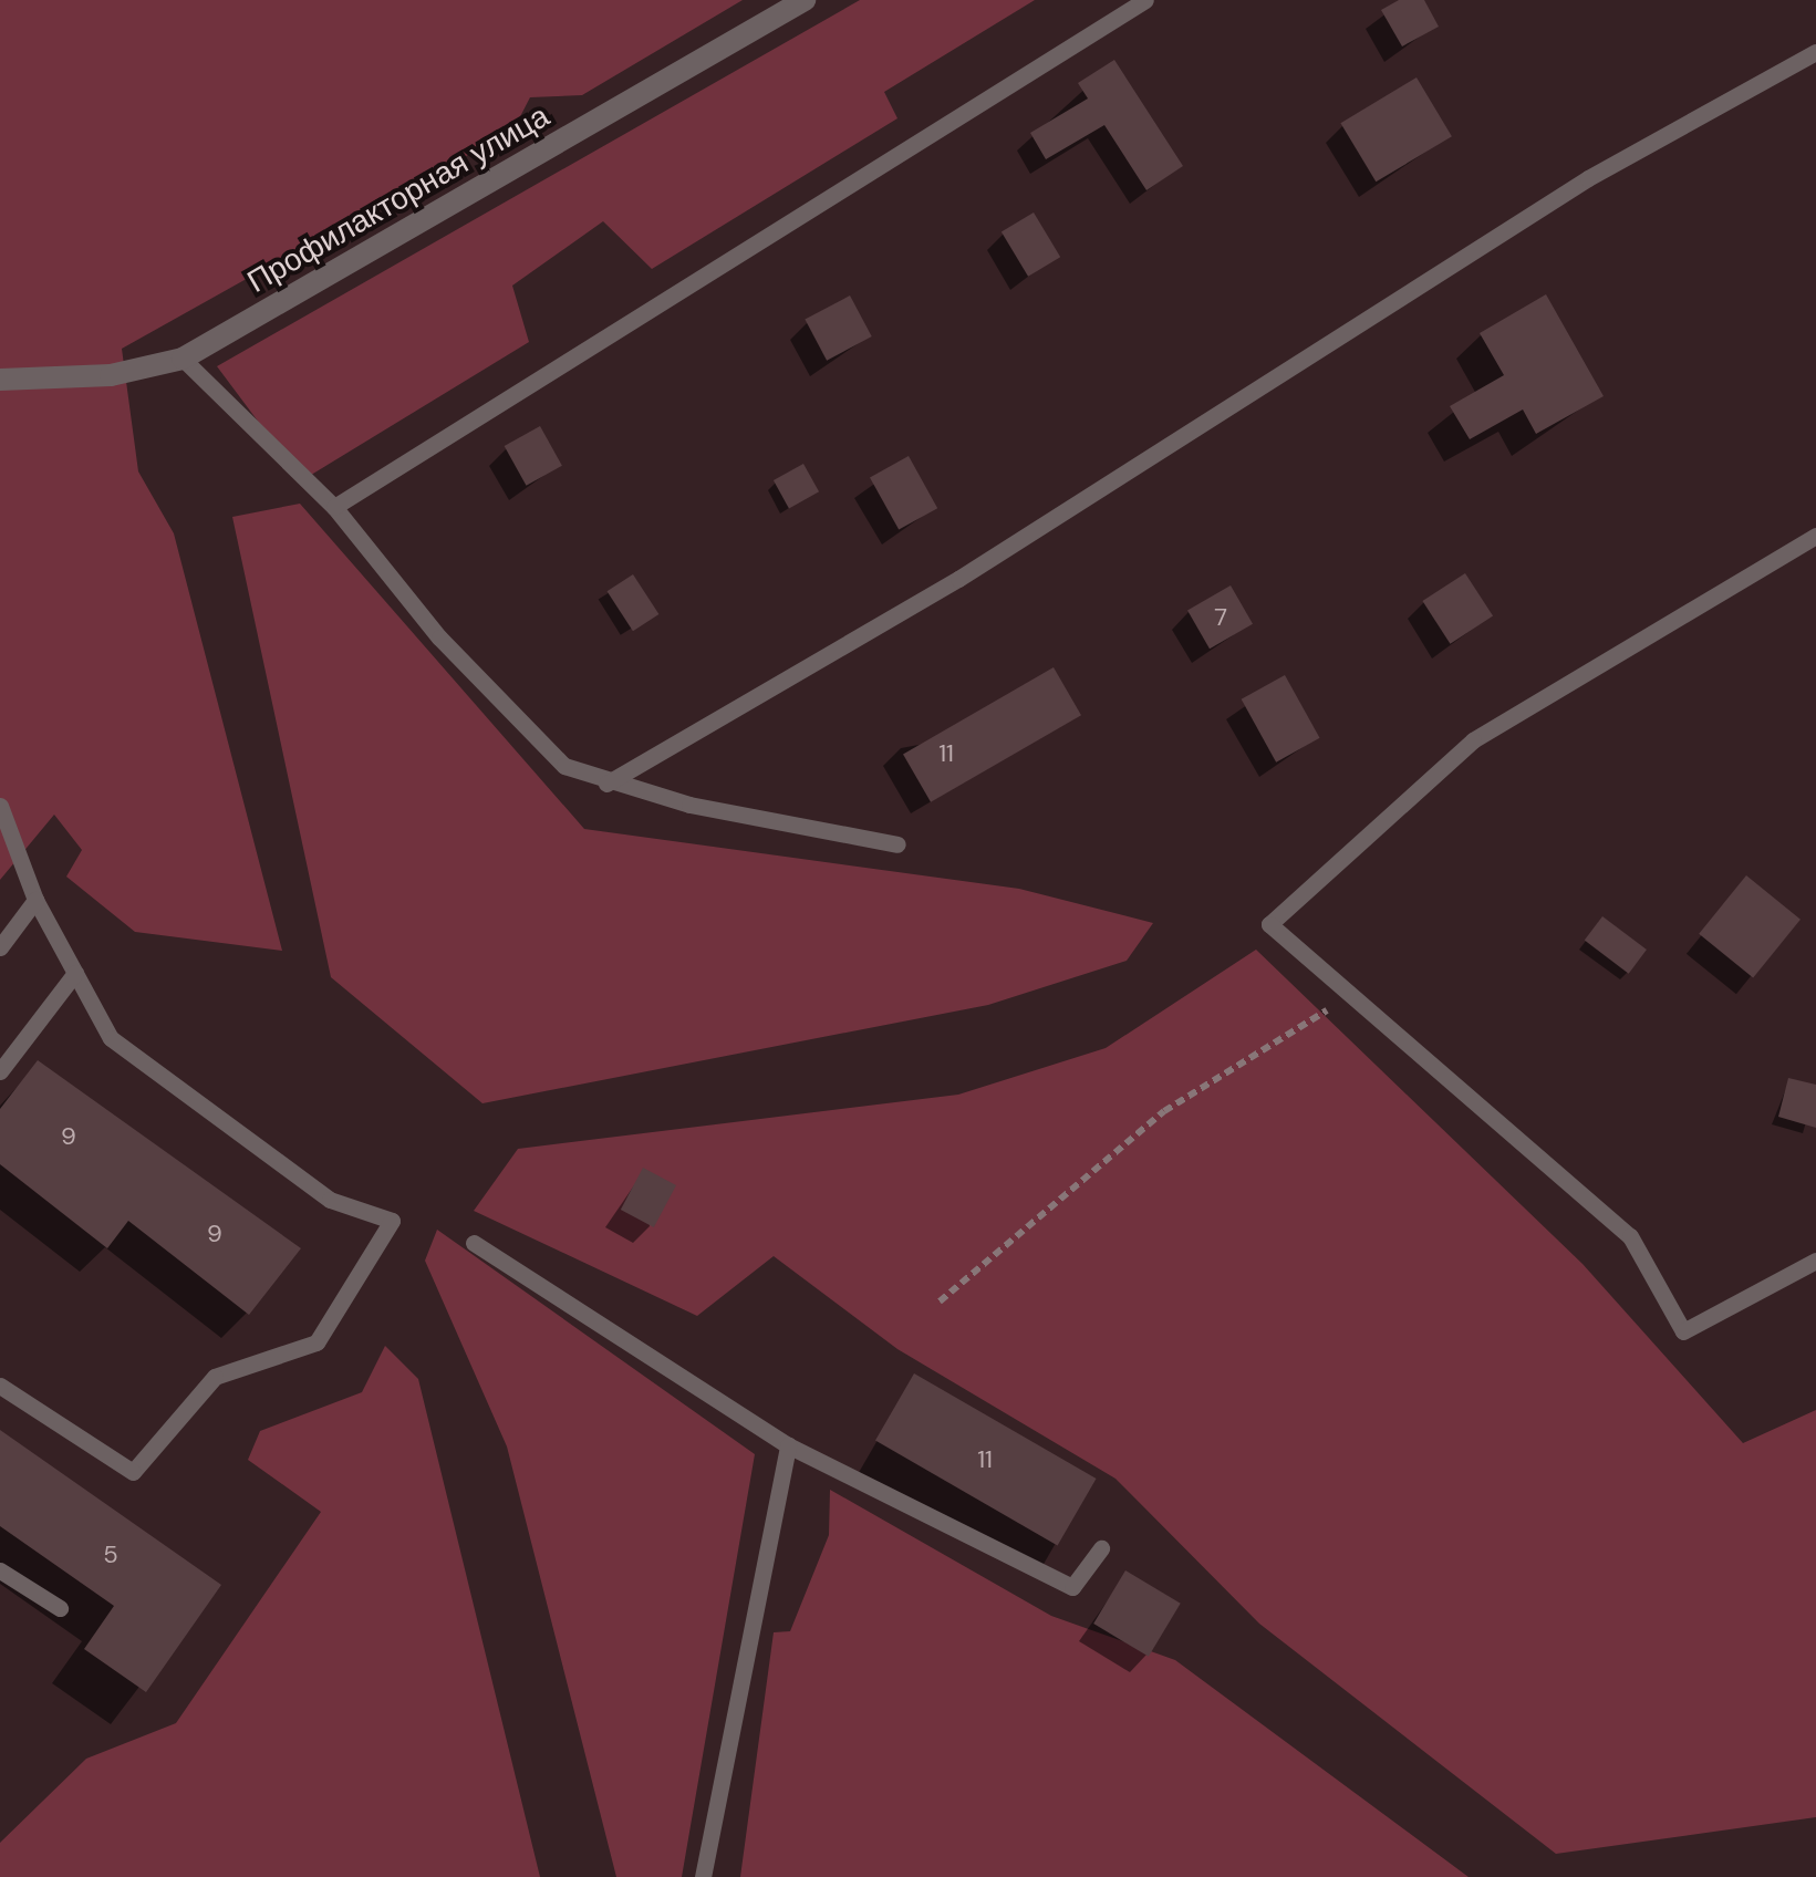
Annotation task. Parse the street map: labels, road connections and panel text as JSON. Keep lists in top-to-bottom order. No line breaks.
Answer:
{"streets":{"street":["Профилакторная улица"]},"house_numbers":["7","11","9","9","11","5"]}
